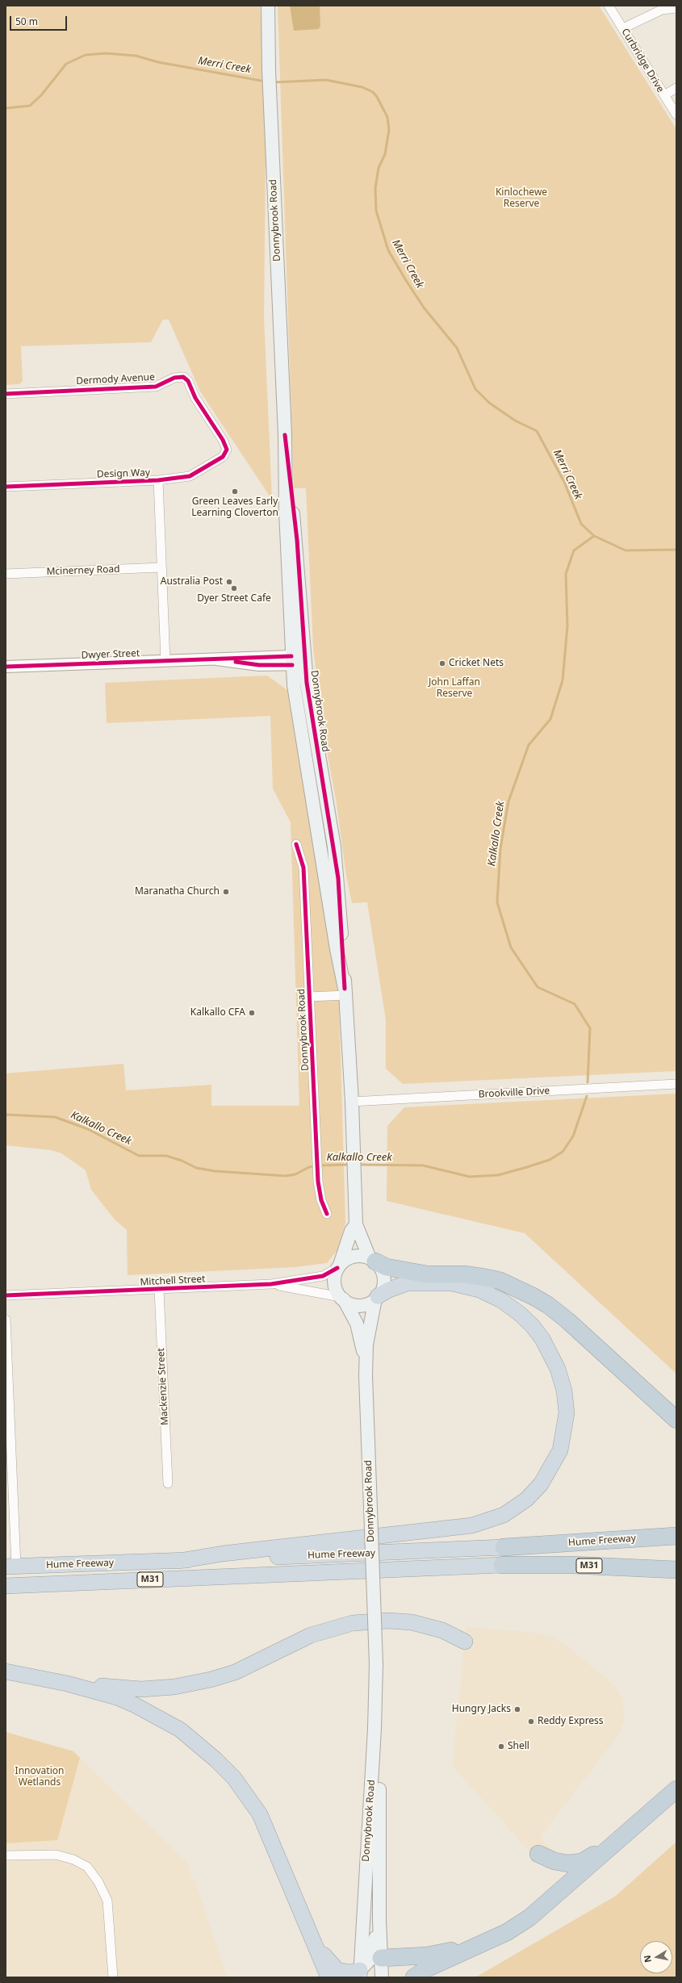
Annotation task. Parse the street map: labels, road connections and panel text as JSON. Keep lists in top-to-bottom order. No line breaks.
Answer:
{"streets":{"highway":["Hume Freeway","M31"],"main road":["Donnybrook Road"],"street":["Curbridge Drive","Dermody Avenue","Design Way","Mcinerney Road","Dwyer Street","Brookville Drive","Mitchell Street","Mackenzie Street"]},"crossings":[["Donnybrook Road","Dwyer Street"],["Donnybrook Road","Brookville Drive"],["Donnybrook Road","Mitchell Street"],["Dermody Avenue","Design Way"],["Design Way","Mcinerney Road"],["Design Way","Dwyer Street"],["Mitchell Street","Mackenzie Street"]],"water":["Merri Creek","Kalkallo Creek"],"parks":["Kinlochewe Reserve","John Laffan Reserve","Innovation Wetlands"],"places":["Green Leaves Early Learning Cloverton","Australia Post","Dyer Street Cafe","Cricket Nets","Maranatha Church","Kalkallo CFA","Hungry Jacks","Reddy Express","Shell"],"scale_bar":"50 m","north":"left"}
